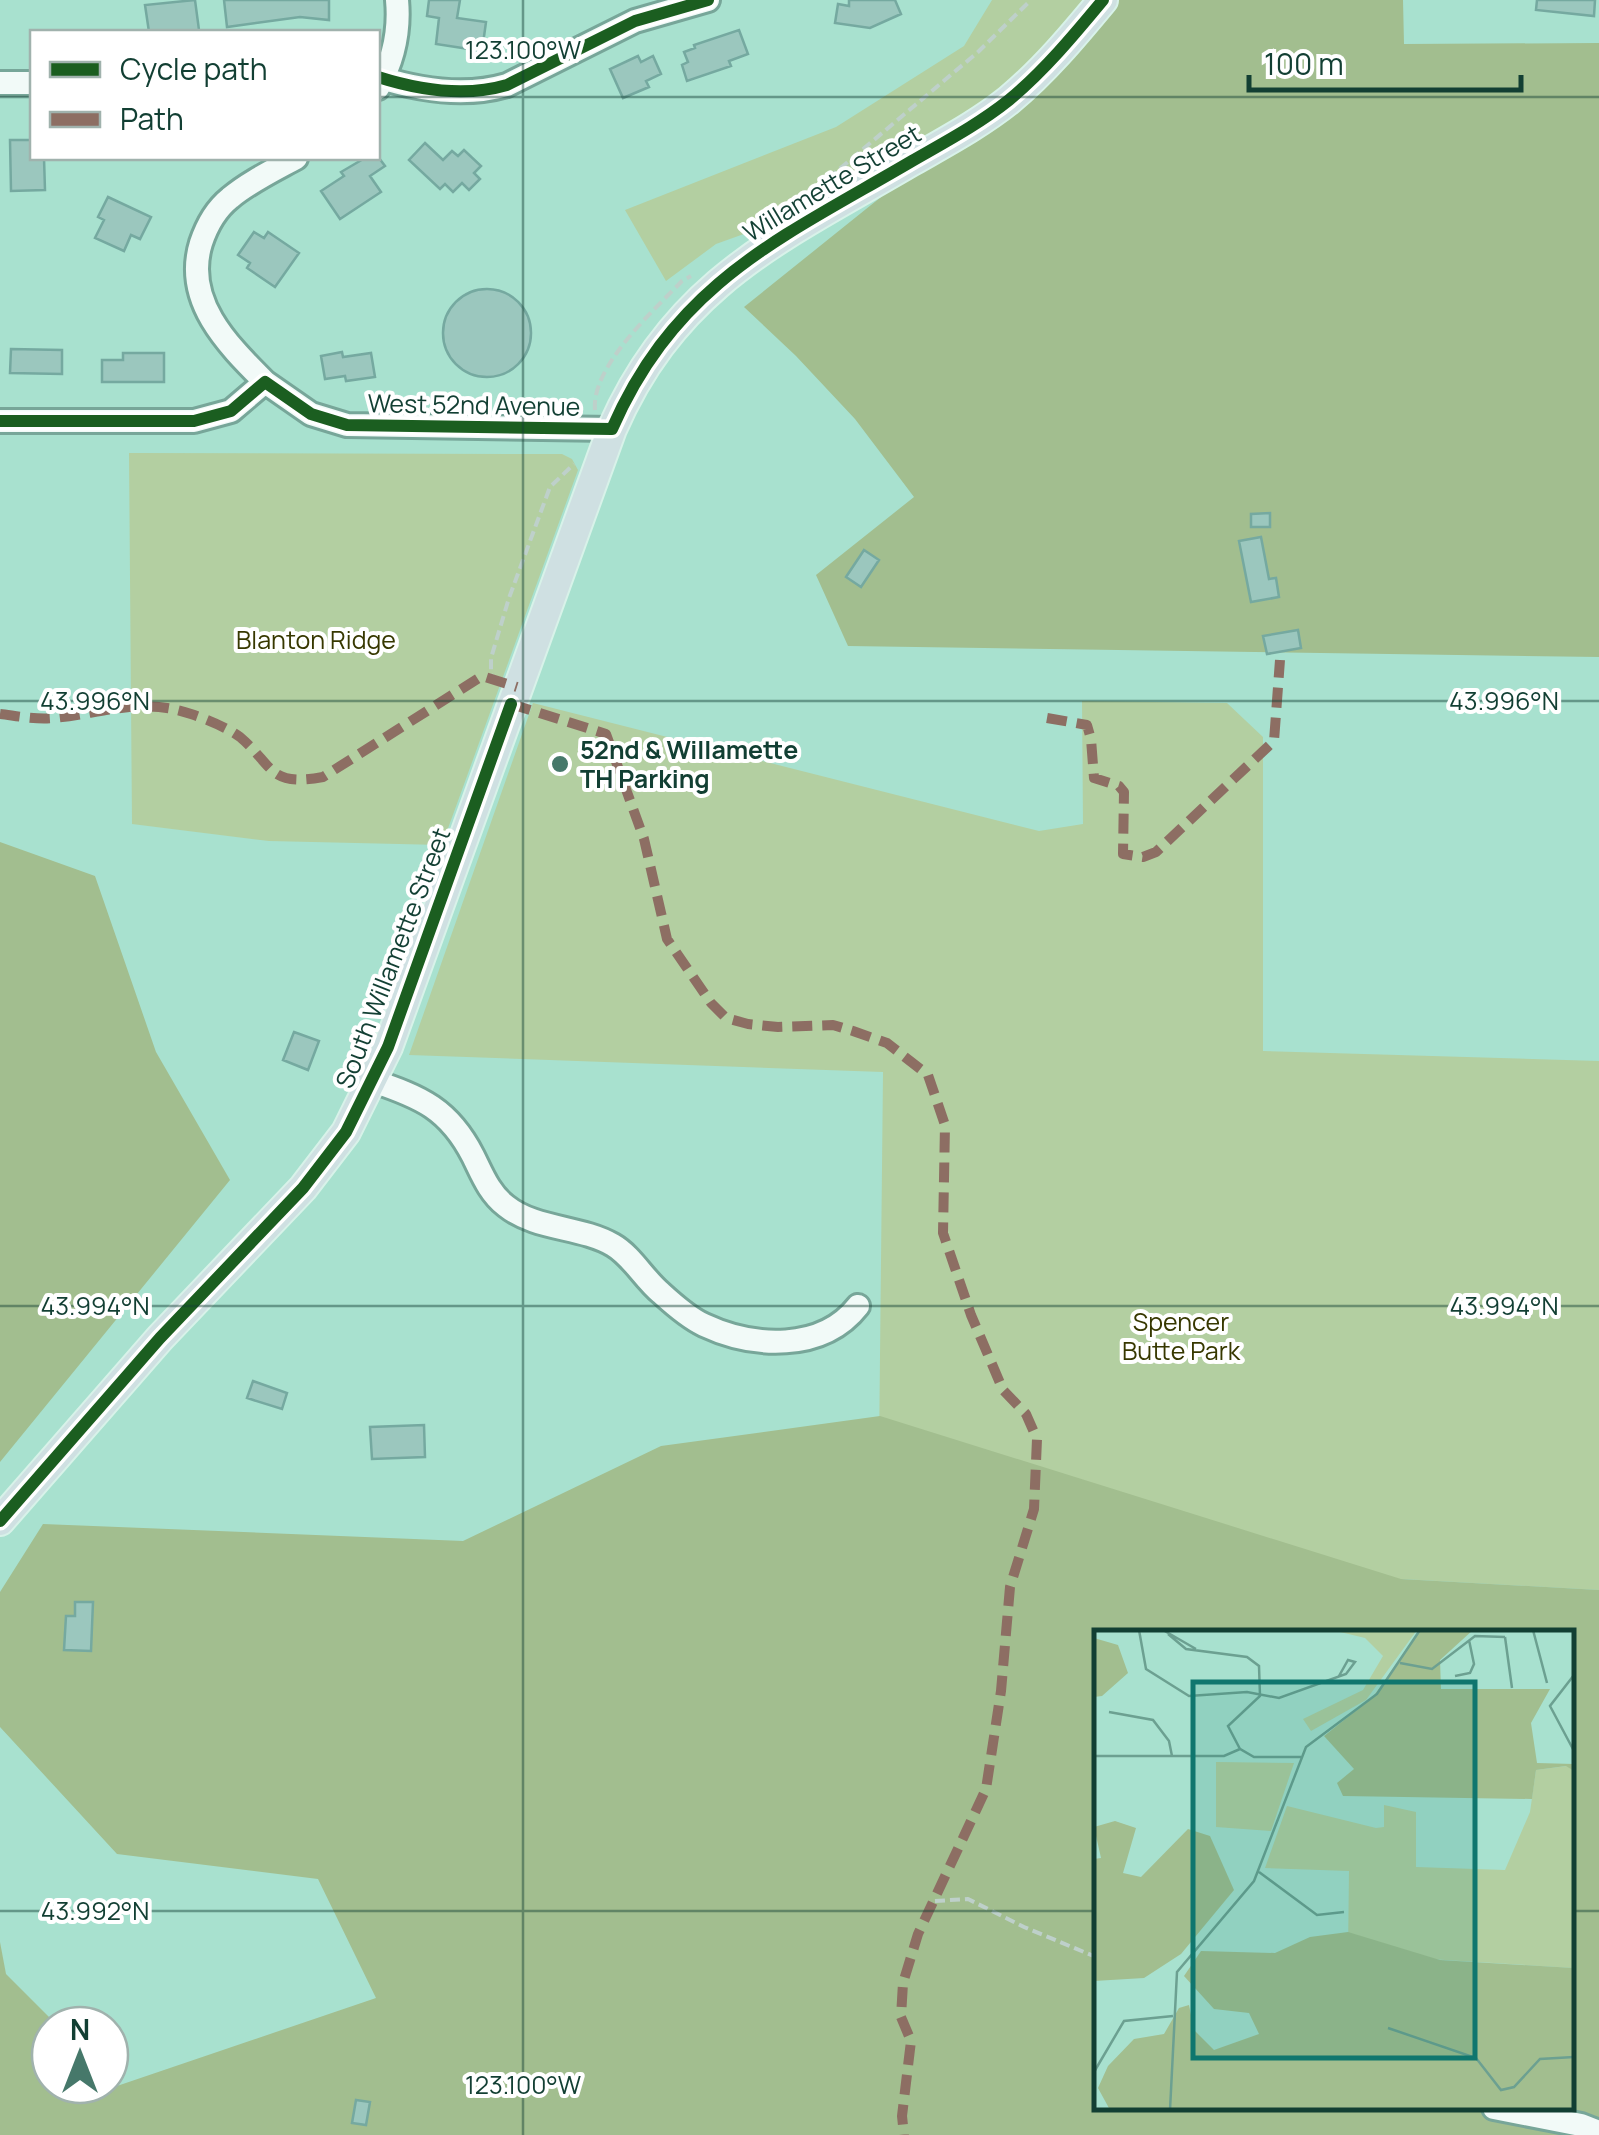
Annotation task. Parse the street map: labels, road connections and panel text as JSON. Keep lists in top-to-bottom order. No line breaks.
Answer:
{"streets":{"main road":["Willamette Street","South Willamette Street"],"street":["West 52nd Avenue"]},"crossings":[["Willamette Street","West 52nd Avenue"],["Willamette Street","South Willamette Street"]],"parks":["Blanton Ridge","Spencer Butte Park"],"places":["52nd & Willamette TH Parking"],"legend":["Cycle path","Path"],"scale_bar":"100 m","north":"top","coordinates":["123.100°W","43.996°N","43.994°N","43.992°N"]}
